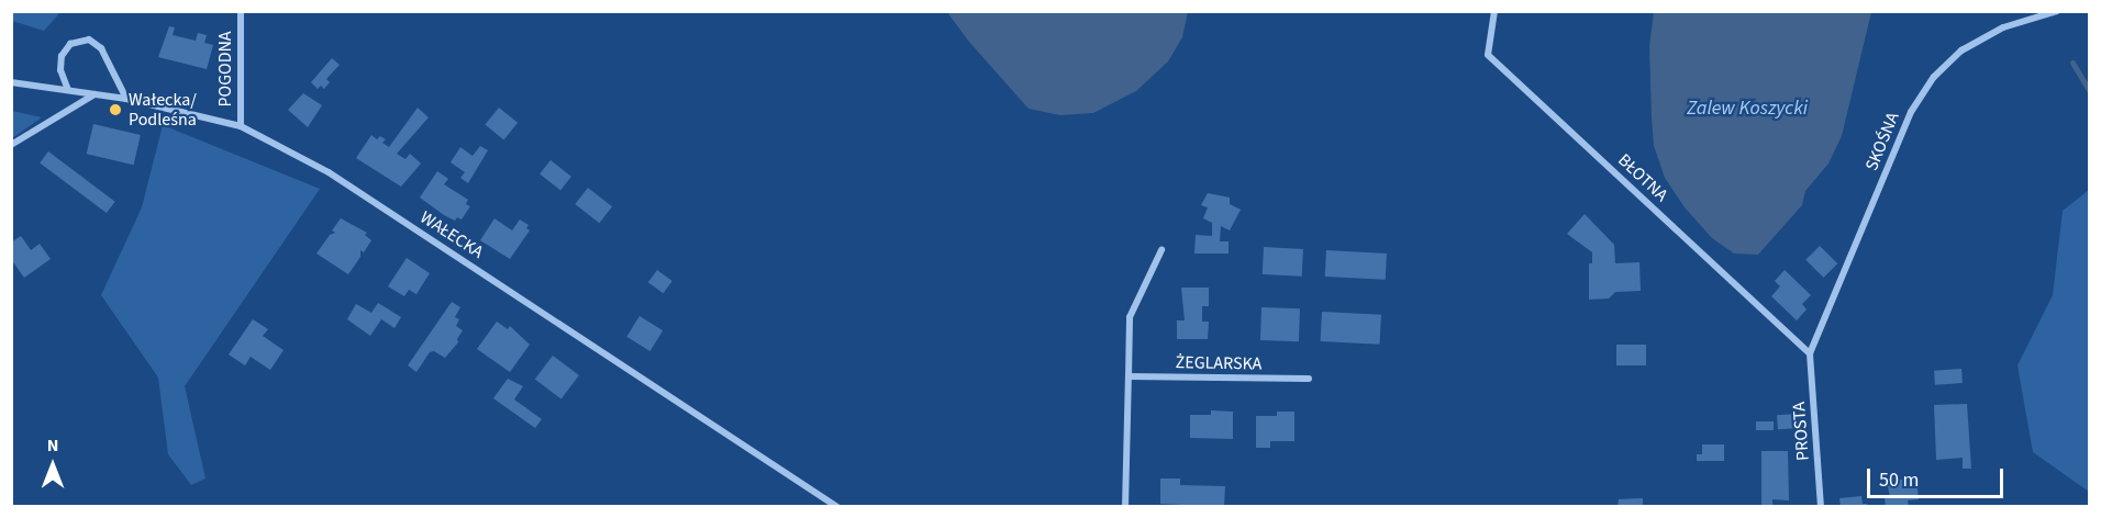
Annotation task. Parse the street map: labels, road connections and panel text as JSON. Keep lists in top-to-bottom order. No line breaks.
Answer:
{"streets":{"street":["POGODNA","SKOŚNA","BŁOTNA","WAŁECKA","ŻEGLARSKA","PROSTA"]},"crossings":[["POGODNA","WAŁECKA"],["SKOŚNA","BŁOTNA"],["SKOŚNA","PROSTA"],["BŁOTNA","PROSTA"]],"water":["Zalew Koszycki"],"places":["Wałecka/ Podleśna"],"scale_bar":"50 m","north":"top"}
